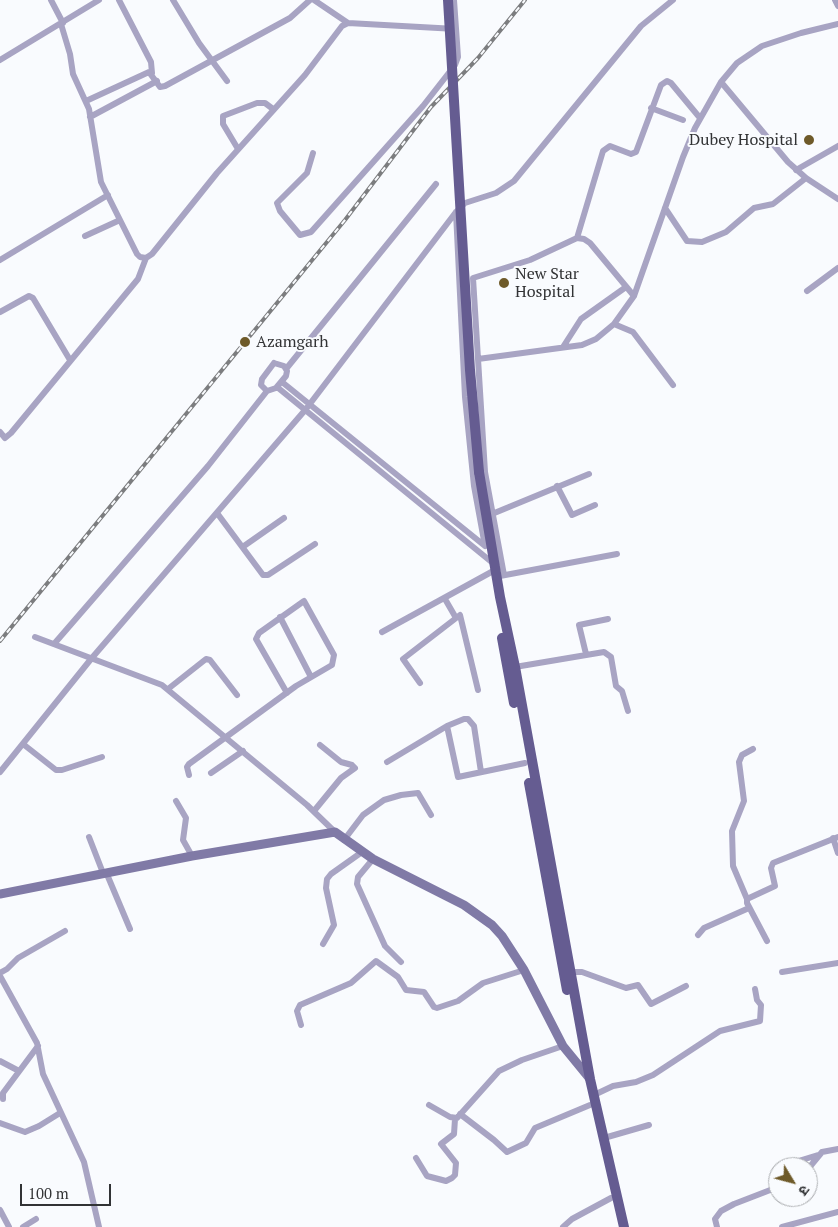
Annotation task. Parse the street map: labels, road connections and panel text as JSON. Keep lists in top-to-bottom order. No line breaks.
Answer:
{"places":["Dubey Hospital","New Star Hospital","Azamgarh"],"scale_bar":"100 m","north":"bottom right"}
